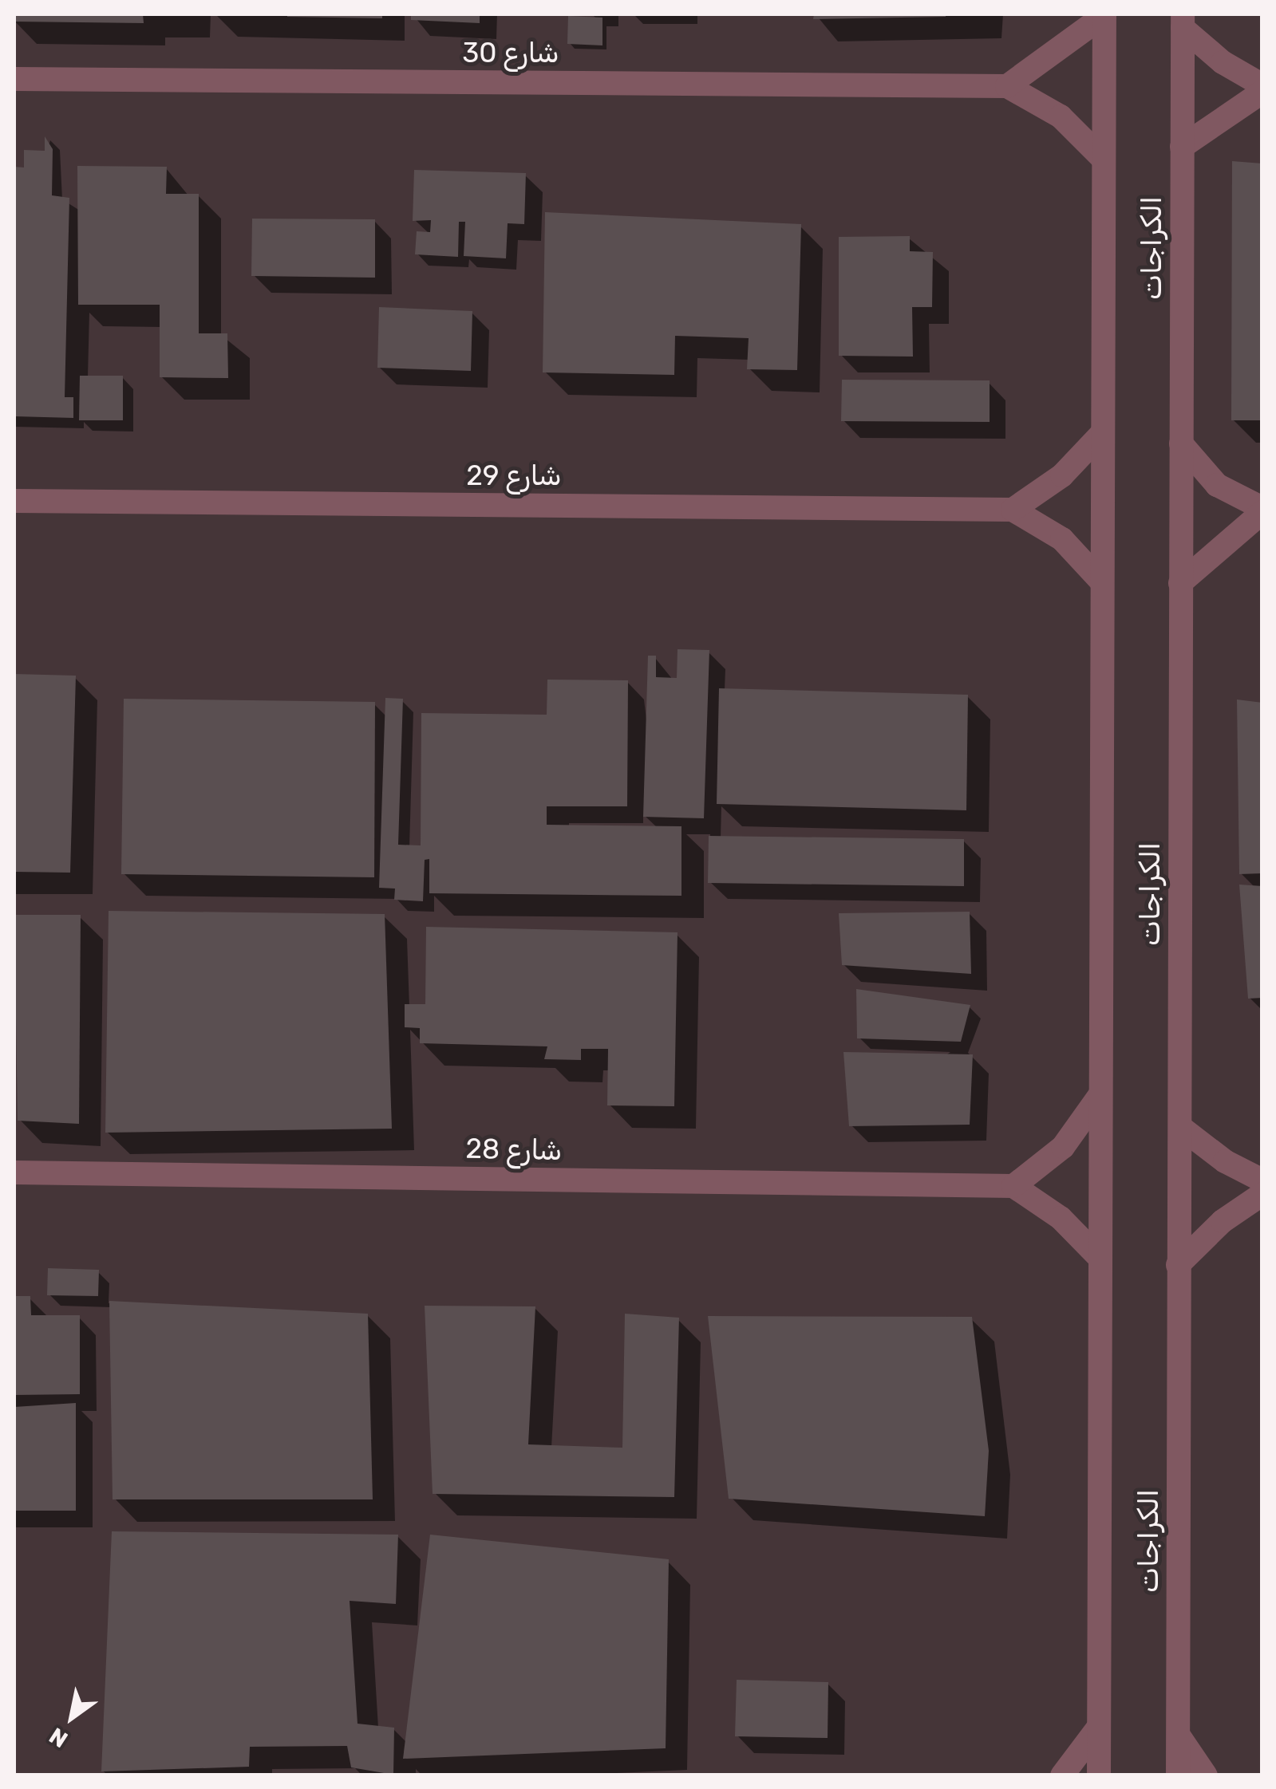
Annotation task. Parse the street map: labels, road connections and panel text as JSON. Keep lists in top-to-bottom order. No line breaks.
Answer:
{"streets":{"street":["شارع 30","الكراجات","شارع 29","شارع 28"]},"crossings":[["شارع 30","الكراجات"]],"north":"bottom left"}
